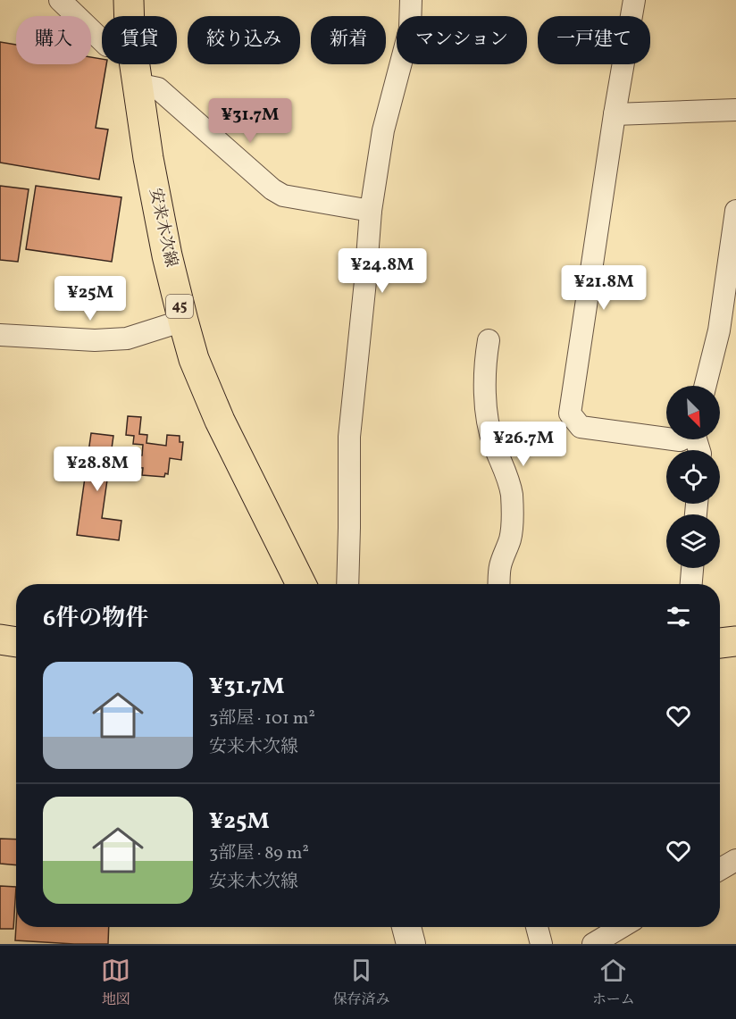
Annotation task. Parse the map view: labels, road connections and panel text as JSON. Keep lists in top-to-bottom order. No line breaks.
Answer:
{"streets":{"main road":["安来木次線","45"]},"north":"bottom right","page":{"chip":["購入","賃貸","絞り込み","新着","マンション","一戸建て"],"price":["¥31.7M","¥24.8M","¥21.8M","¥25M","¥26.7M","¥28.8M"],"heading":"6件の物件","list":[{"name":"¥31.7M","note":"3部屋 · 101 m² · 安来木次線"},{"name":"¥25M","note":"3部屋 · 89 m² · 安来木次線"}],"tabs":["地図","保存済み","ホーム"]}}
